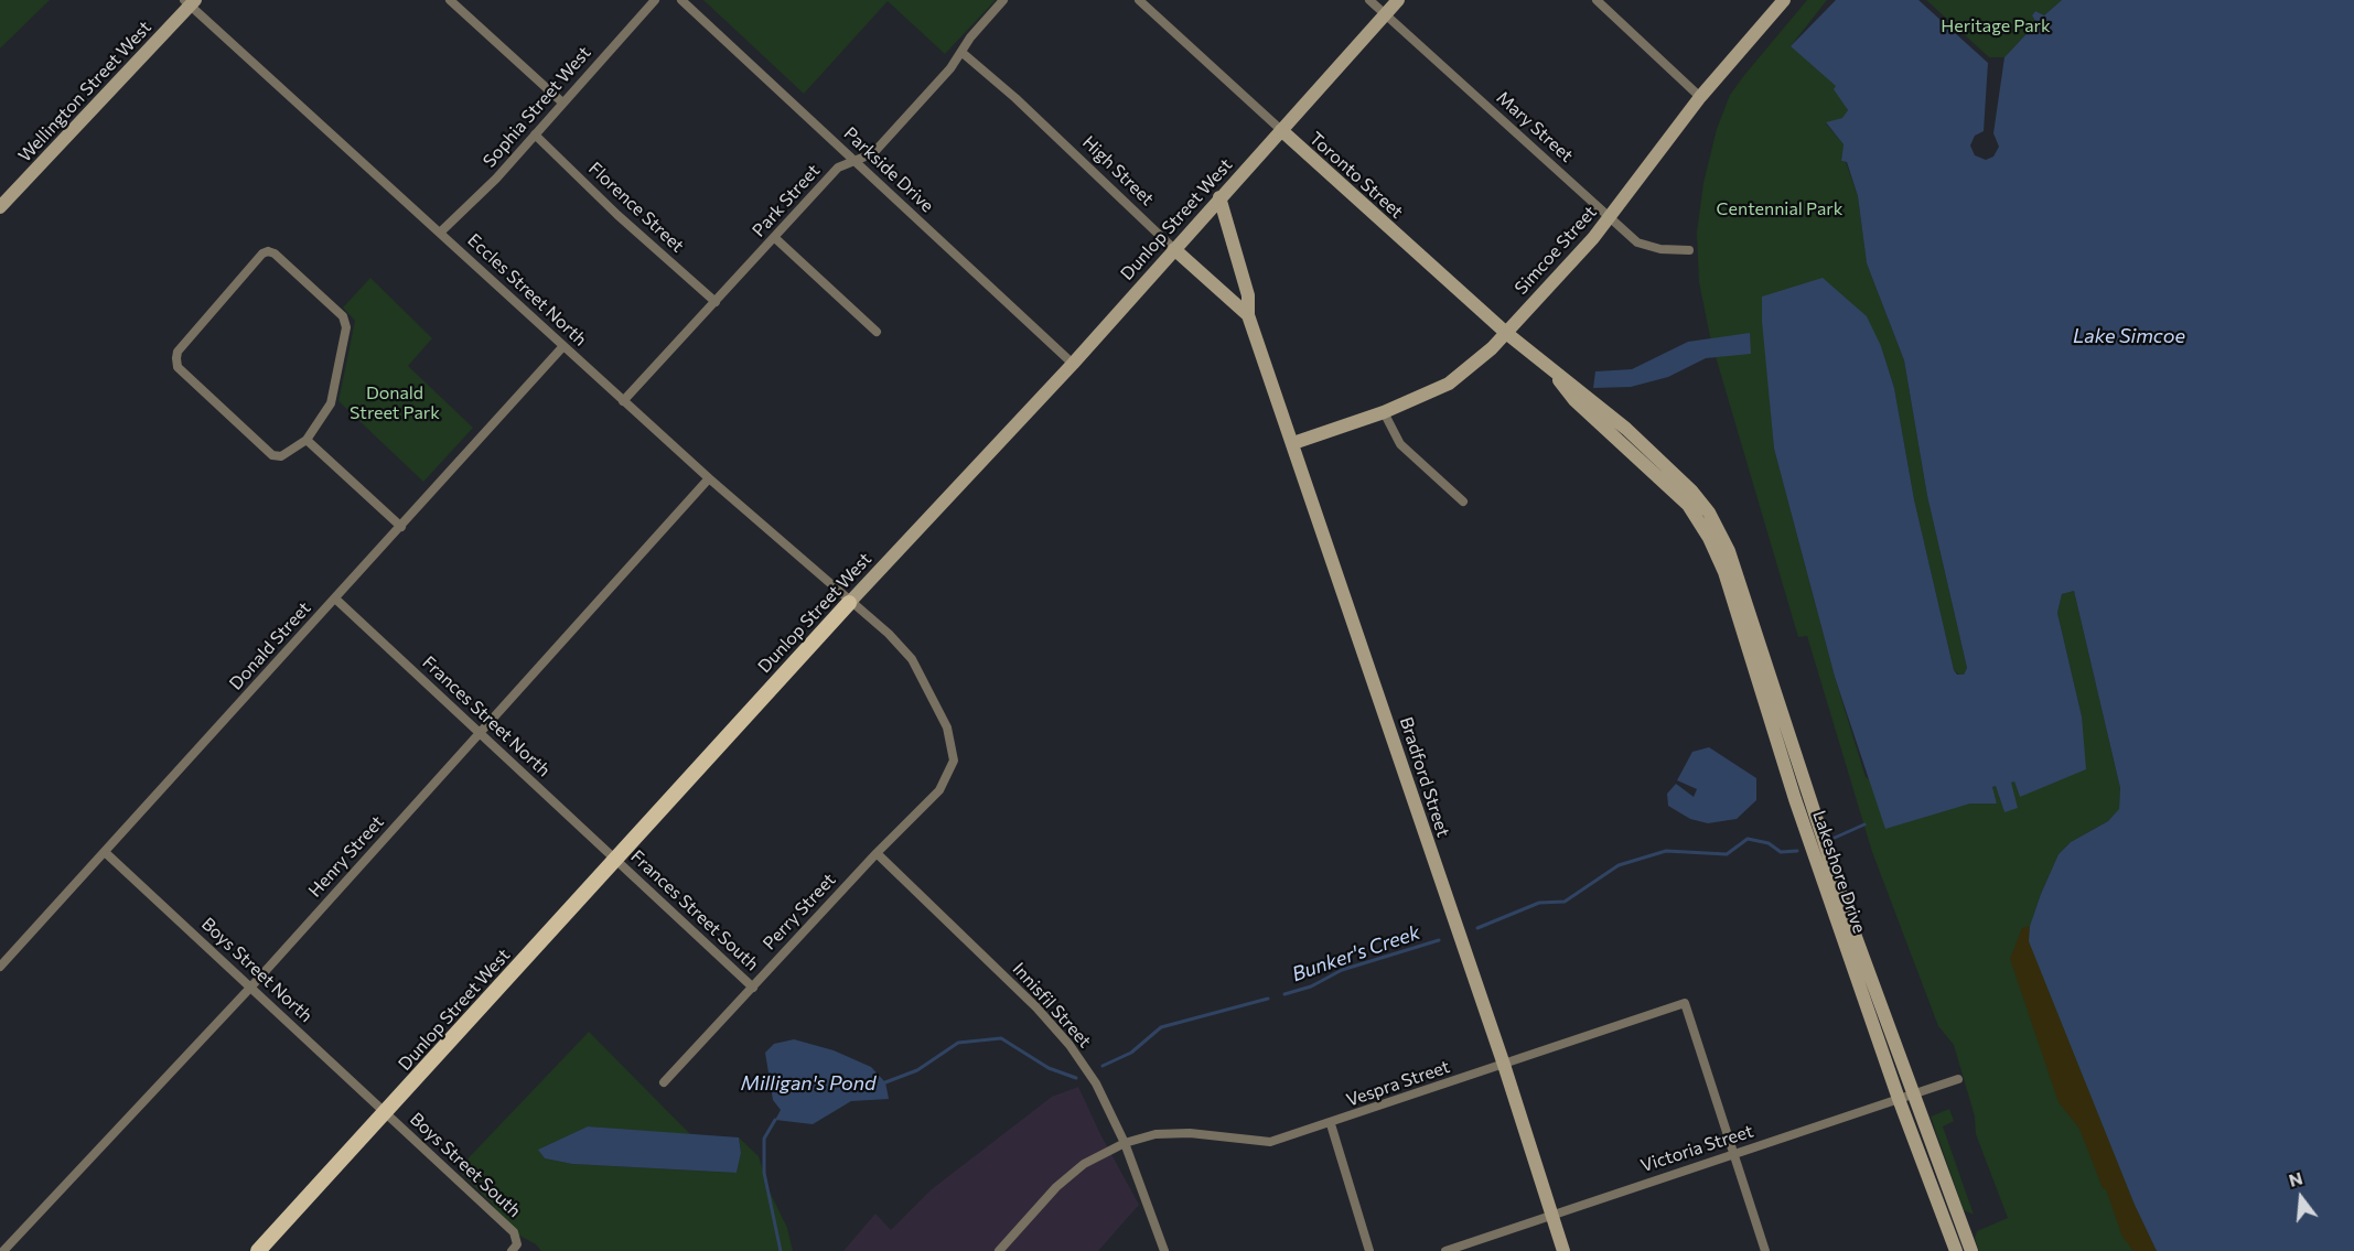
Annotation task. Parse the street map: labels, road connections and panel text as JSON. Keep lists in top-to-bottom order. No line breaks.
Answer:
{"streets":{"main road":["Wellington Street West","High Street","Toronto Street","Dunlop Street West","Simcoe Street","Bradford Street","Lakeshore Drive"],"street":["Sophia Street West","Mary Street","Parkside Drive","Park Street","Florence Street","Eccles Street North","Donald Street","Frances Street North","Henry Street","Frances Street South","Perry Street","Boys Street North","Innisfil Street","Vespra Street","Victoria Street","Boys Street South"]},"crossings":[["Wellington Street West","Eccles Street North"],["Sophia Street West","Florence Street"],["Sophia Street West","Eccles Street North"],["Mary Street","Dunlop Street West"],["Mary Street","Simcoe Street"],["Parkside Drive","Park Street"],["Parkside Drive","Dunlop Street West"],["High Street","Park Street"],["High Street","Dunlop Street West"],["High Street","Bradford Street"],["Toronto Street","Dunlop Street West"],["Toronto Street","Simcoe Street"],["Toronto Street","Lakeshore Drive"],["Park Street","Florence Street"],["Park Street","Eccles Street North"],["Dunlop Street West","Eccles Street North"],["Dunlop Street West","Frances Street North"],["Dunlop Street West","Bradford Street"],["Dunlop Street West","Frances Street South"],["Dunlop Street West","Boys Street North"],["Dunlop Street West","Boys Street South"],["Simcoe Street","Bradford Street"],["Eccles Street North","Donald Street"],["Eccles Street North","Henry Street"],["Eccles Street North","Perry Street"],["Donald Street","Frances Street North"],["Donald Street","Boys Street North"],["Frances Street North","Henry Street"],["Frances Street North","Frances Street South"],["Bradford Street","Vespra Street"],["Bradford Street","Victoria Street"],["Henry Street","Boys Street North"],["Lakeshore Drive","Victoria Street"],["Frances Street South","Perry Street"],["Perry Street","Innisfil Street"],["Boys Street North","Boys Street South"],["Innisfil Street","Vespra Street"],["Vespra Street","Victoria Street"]],"water":["Lake Simcoe","Bunker's Creek","Milligan's Pond"],"parks":["Heritage Park","Centennial Park","Donald Street Park"],"north":"top"}
